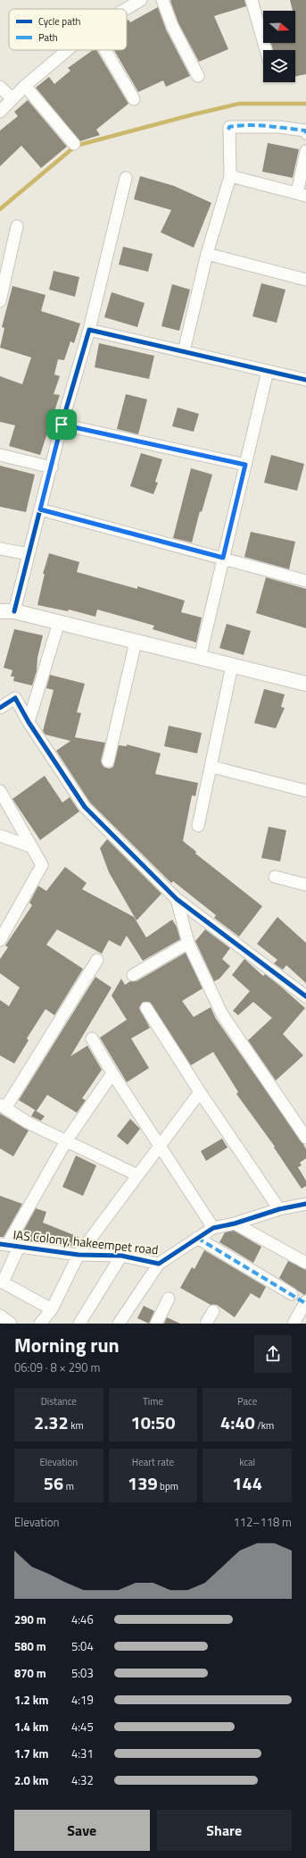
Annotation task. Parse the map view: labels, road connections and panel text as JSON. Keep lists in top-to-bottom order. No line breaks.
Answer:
{"streets":{"street":["IAS Colony, hakeempet road"]},"legend":["Cycle path","Path"],"north":"right","page":{"heading":["Morning run","06:09 · 8 × 290 m"],"stats":[["Distance","2.32 km"],["Time","10:50"],["Pace","4:40 /km"],["Elevation","56 m"],["Heart rate","139 bpm"],["kcal","144"]],"chart":["Elevation","112–118 m"],"list":[{"name":"290 m","note":"4:46"},{"name":"580 m","note":"5:04"},{"name":"870 m","note":"5:03"},{"name":"1.2 km","note":"4:19"},{"name":"1.4 km","note":"4:45"},{"name":"1.7 km","note":"4:31"},{"name":"2.0 km","note":"4:32"}],"buttons":["Save","Share"]}}
